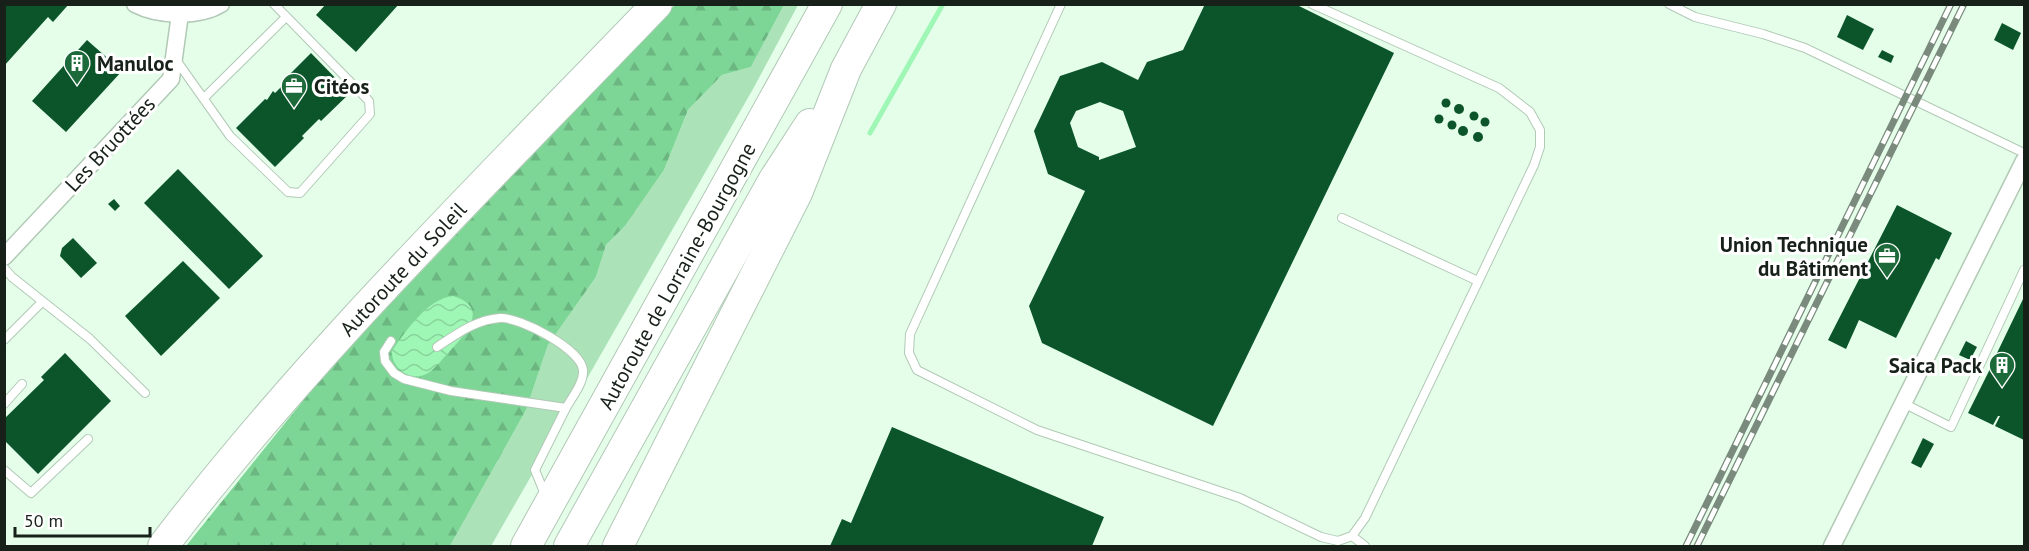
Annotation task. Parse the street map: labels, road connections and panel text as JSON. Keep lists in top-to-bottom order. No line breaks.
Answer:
{"streets":{"highway":["Autoroute du Soleil","Autoroute de Lorraine-Bourgogne"],"street":["Les Bruottées"]},"places":{"building":["Manuloc","Saica Pack"],"office":["Citéos","Union Technique du Bâtiment"]},"scale_bar":"50 m"}
